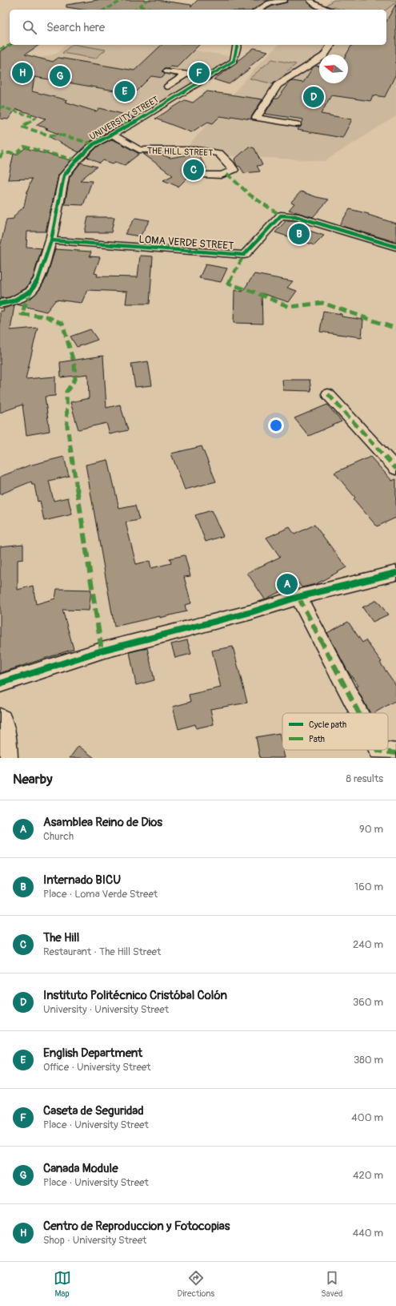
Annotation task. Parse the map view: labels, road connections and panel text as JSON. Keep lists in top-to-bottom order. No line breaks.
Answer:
{"streets":{"street":["UNIVERSITY STREET","THE HILL STREET","LOMA VERDE STREET"]},"crossings":[["UNIVERSITY STREET","THE HILL STREET"],["UNIVERSITY STREET","LOMA VERDE STREET"]],"legend":["Cycle path","Path"],"north":"left","page":{"search":"Search here","pins":["F","H","G","E","D","C","B","A"],"heading":["Nearby","8 results"],"list":[{"mark":"A","name":"Asamblea Reino de Dios","note":"Church","value":"90 m"},{"mark":"B","name":"Internado BICU","note":"Place · Loma Verde Street","value":"160 m"},{"mark":"C","name":"The Hill","note":"Restaurant · The Hill Street","value":"240 m"},{"mark":"D","name":"Instituto Politécnico Cristóbal Colón","note":"University · University Street","value":"360 m"},{"mark":"E","name":"English Department","note":"Office · University Street","value":"380 m"},{"mark":"F","name":"Caseta de Seguridad","note":"Place · University Street","value":"400 m"},{"mark":"G","name":"Canada Module","note":"Place · University Street","value":"420 m"},{"mark":"H","name":"Centro de Reproduccion y Fotocopias","note":"Shop · University Street","value":"440 m"}],"nav":["Map","Directions","Saved"]}}
